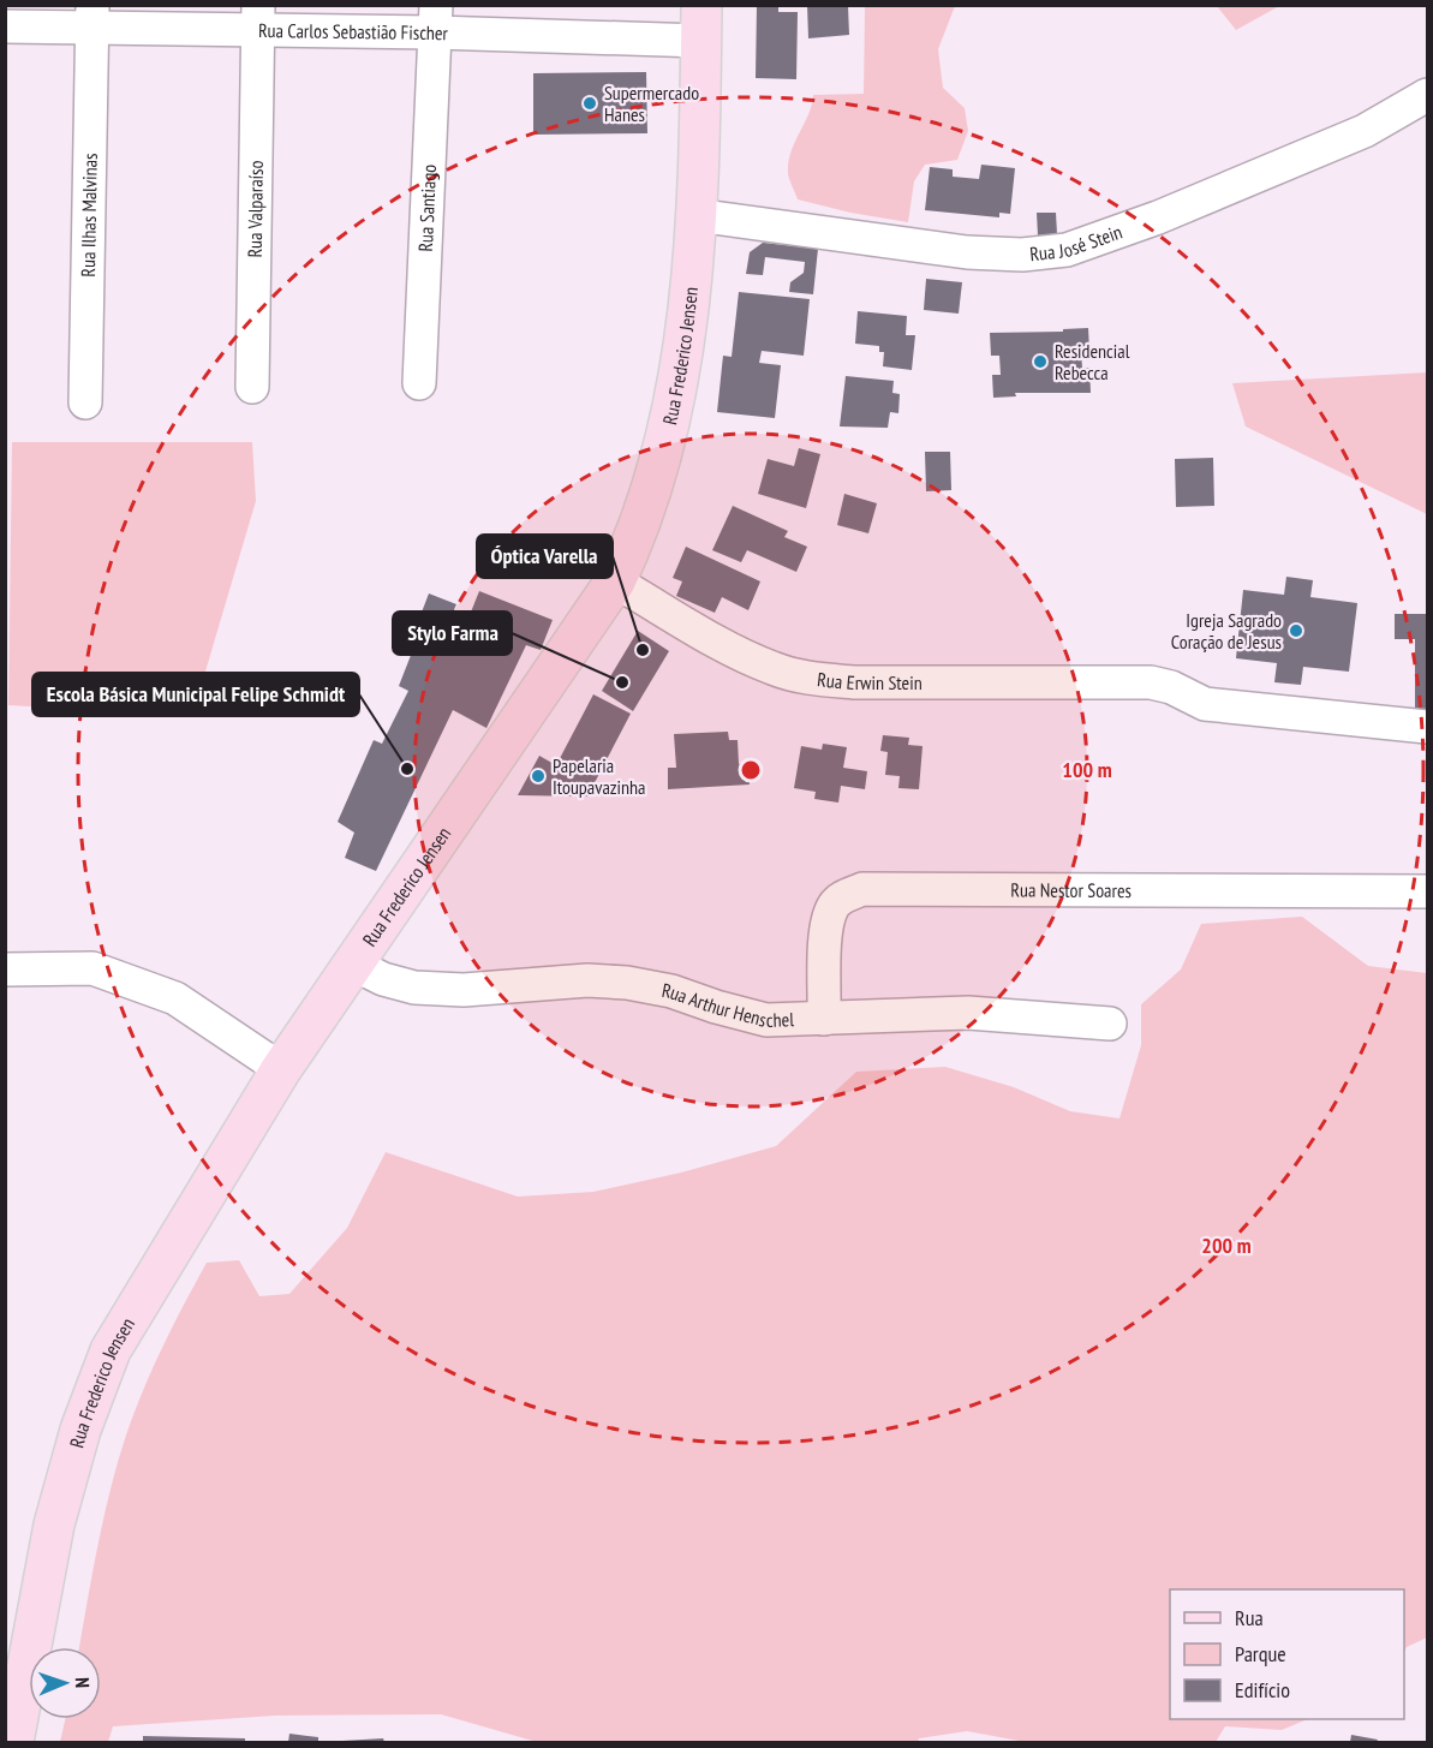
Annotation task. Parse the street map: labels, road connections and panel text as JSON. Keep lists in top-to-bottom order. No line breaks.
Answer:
{"streets":{"main road":["Rua Frederico Jensen"],"street":["Rua Carlos Sebastião Fischer","Rua Valparaíso","Rua Santiago","Rua Ilhas Malvinas","Rua José Stein","Rua Erwin Stein","Rua Nestor Soares","Rua Arthur Henschel"]},"crossings":[["Rua Carlos Sebastião Fischer","Rua Valparaíso"],["Rua Carlos Sebastião Fischer","Rua Santiago"],["Rua Carlos Sebastião Fischer","Rua Ilhas Malvinas"],["Rua Carlos Sebastião Fischer","Rua Frederico Jensen"],["Rua José Stein","Rua Frederico Jensen"],["Rua Frederico Jensen","Rua Erwin Stein"],["Rua Frederico Jensen","Rua Arthur Henschel"],["Rua Nestor Soares","Rua Arthur Henschel"]],"places":["Supermercado Hanes","Residencial Rebecca","Igreja Sagrado Coração de Jesus","Óptica Varella","Stylo Farma","Escola Básica Municipal Felipe Schmidt","Papelaria Itoupavazinha"],"legend":["Rua","Parque","Edifício"],"north":"right","rings":["100 m","200 m"]}
